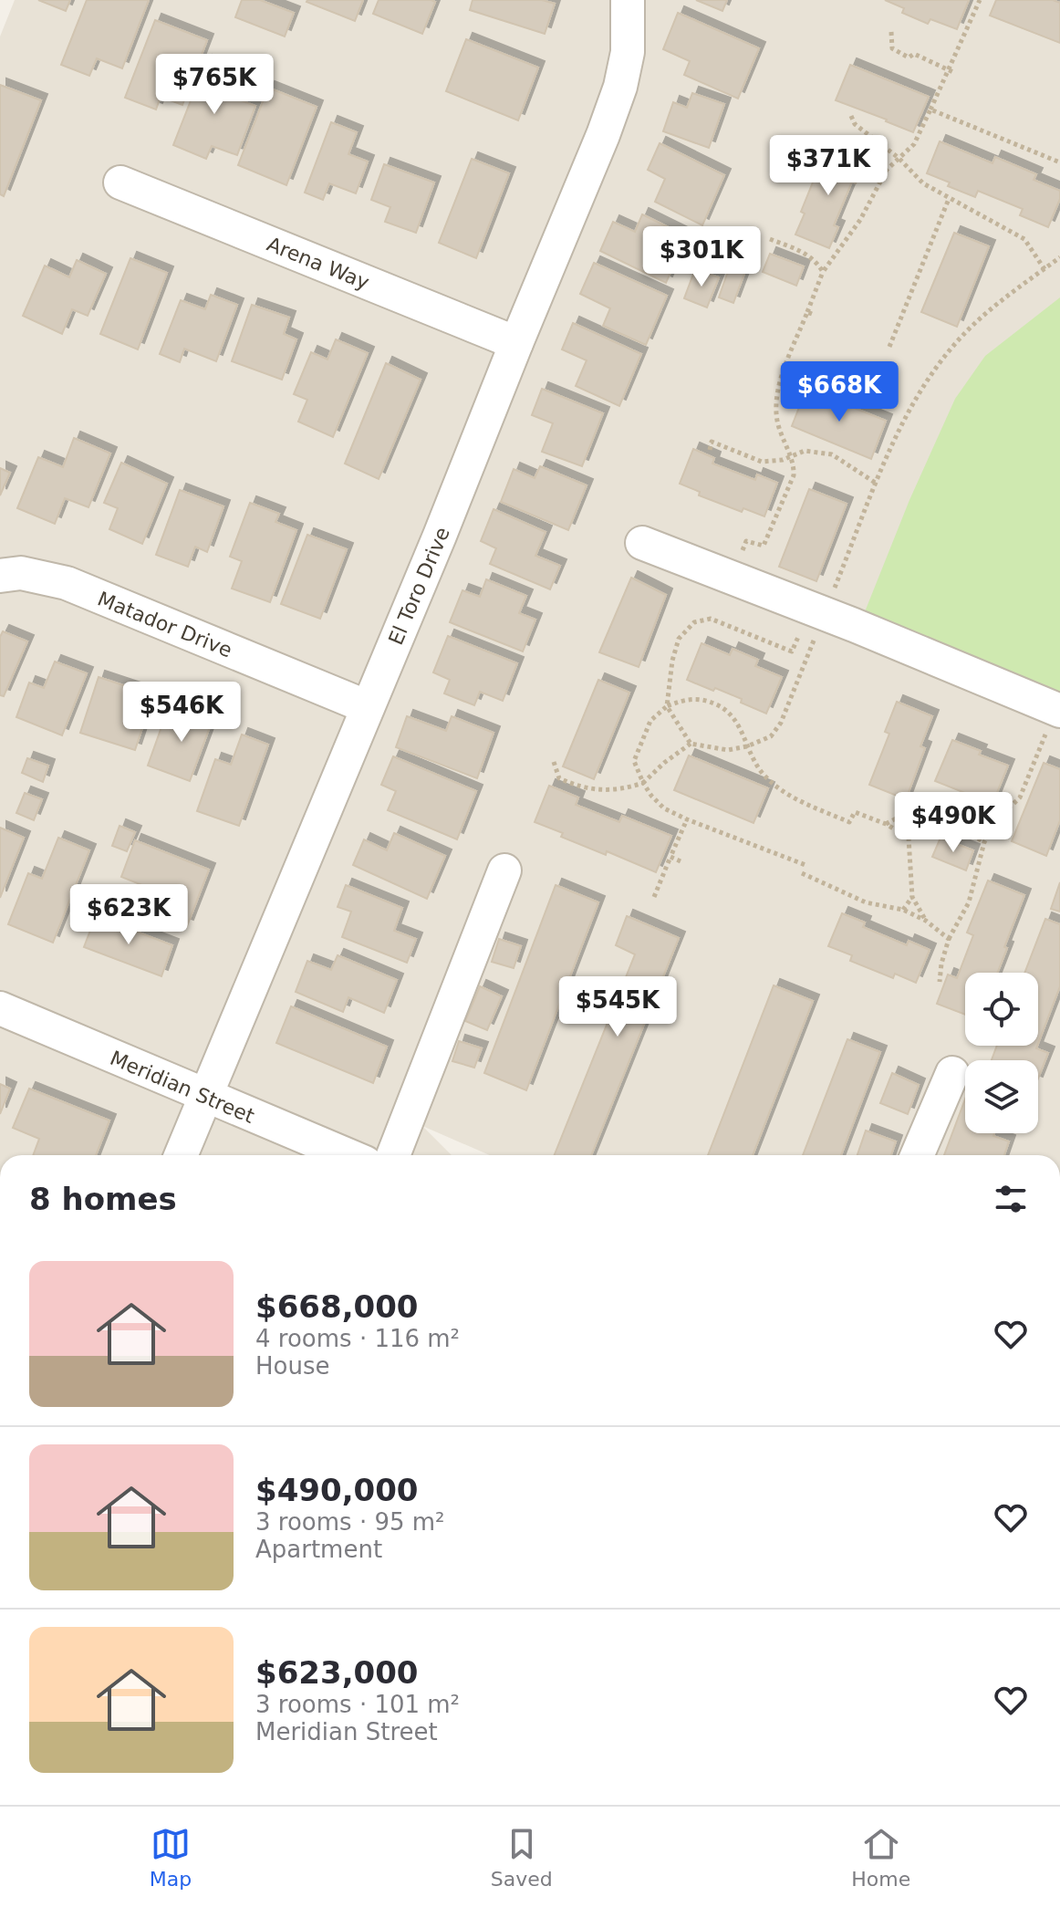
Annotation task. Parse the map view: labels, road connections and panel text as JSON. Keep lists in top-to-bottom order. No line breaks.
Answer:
{"streets":{"street":["Arena Way","El Toro Drive","Matador Drive","Meridian Street"]},"crossings":[["Arena Way","El Toro Drive"],["El Toro Drive","Matador Drive"],["El Toro Drive","Meridian Street"]],"page":{"price":["$765K","$371K","$301K","$668K","$546K","$490K","$623K","$545K"],"heading":"8 homes","list":[{"name":"$668,000","note":"4 rooms · 116 m² · House"},{"name":"$490,000","note":"3 rooms · 95 m² · Apartment"},{"name":"$623,000","note":"3 rooms · 101 m² · Meridian Street"}],"tabs":["Map","Saved","Home"]}}
